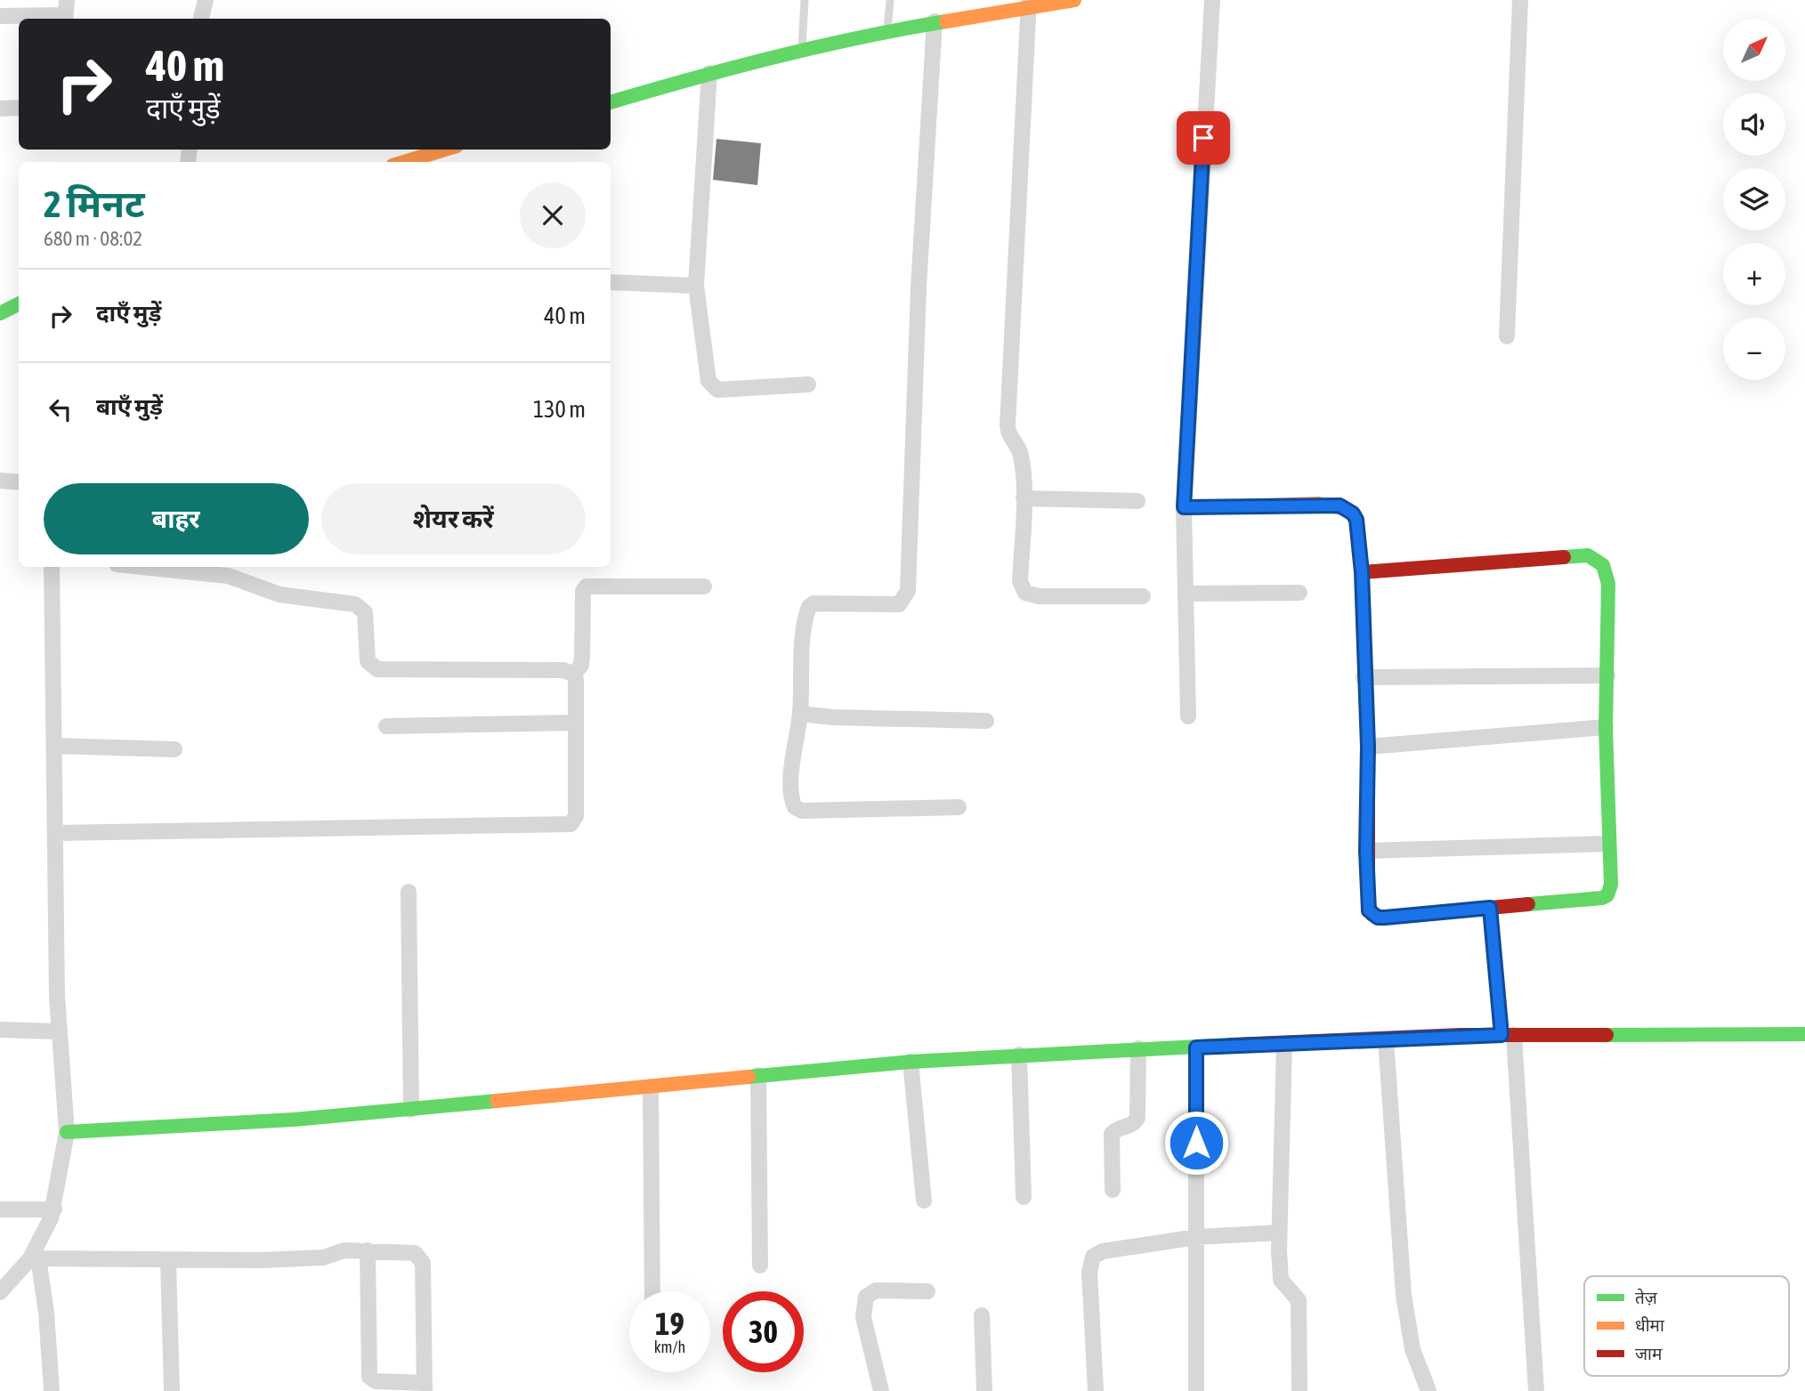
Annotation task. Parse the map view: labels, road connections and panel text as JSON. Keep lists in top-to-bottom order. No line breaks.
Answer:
{"legend":["तेज़","धीमा","जाम"],"north":"top right","page":{"map_buttons":["+","−"],"turn":["40 m","दाएँ मुड़ें"],"heading":["2 मिनट","680 m · 08:02"],"list":[{"name":"दाएँ मुड़ें","value":"40 m"},{"name":"बाएँ मुड़ें","value":"130 m"}],"buttons":["बाहर","शेयर करें"],"speed":"19 km/h","limit":"30"}}
